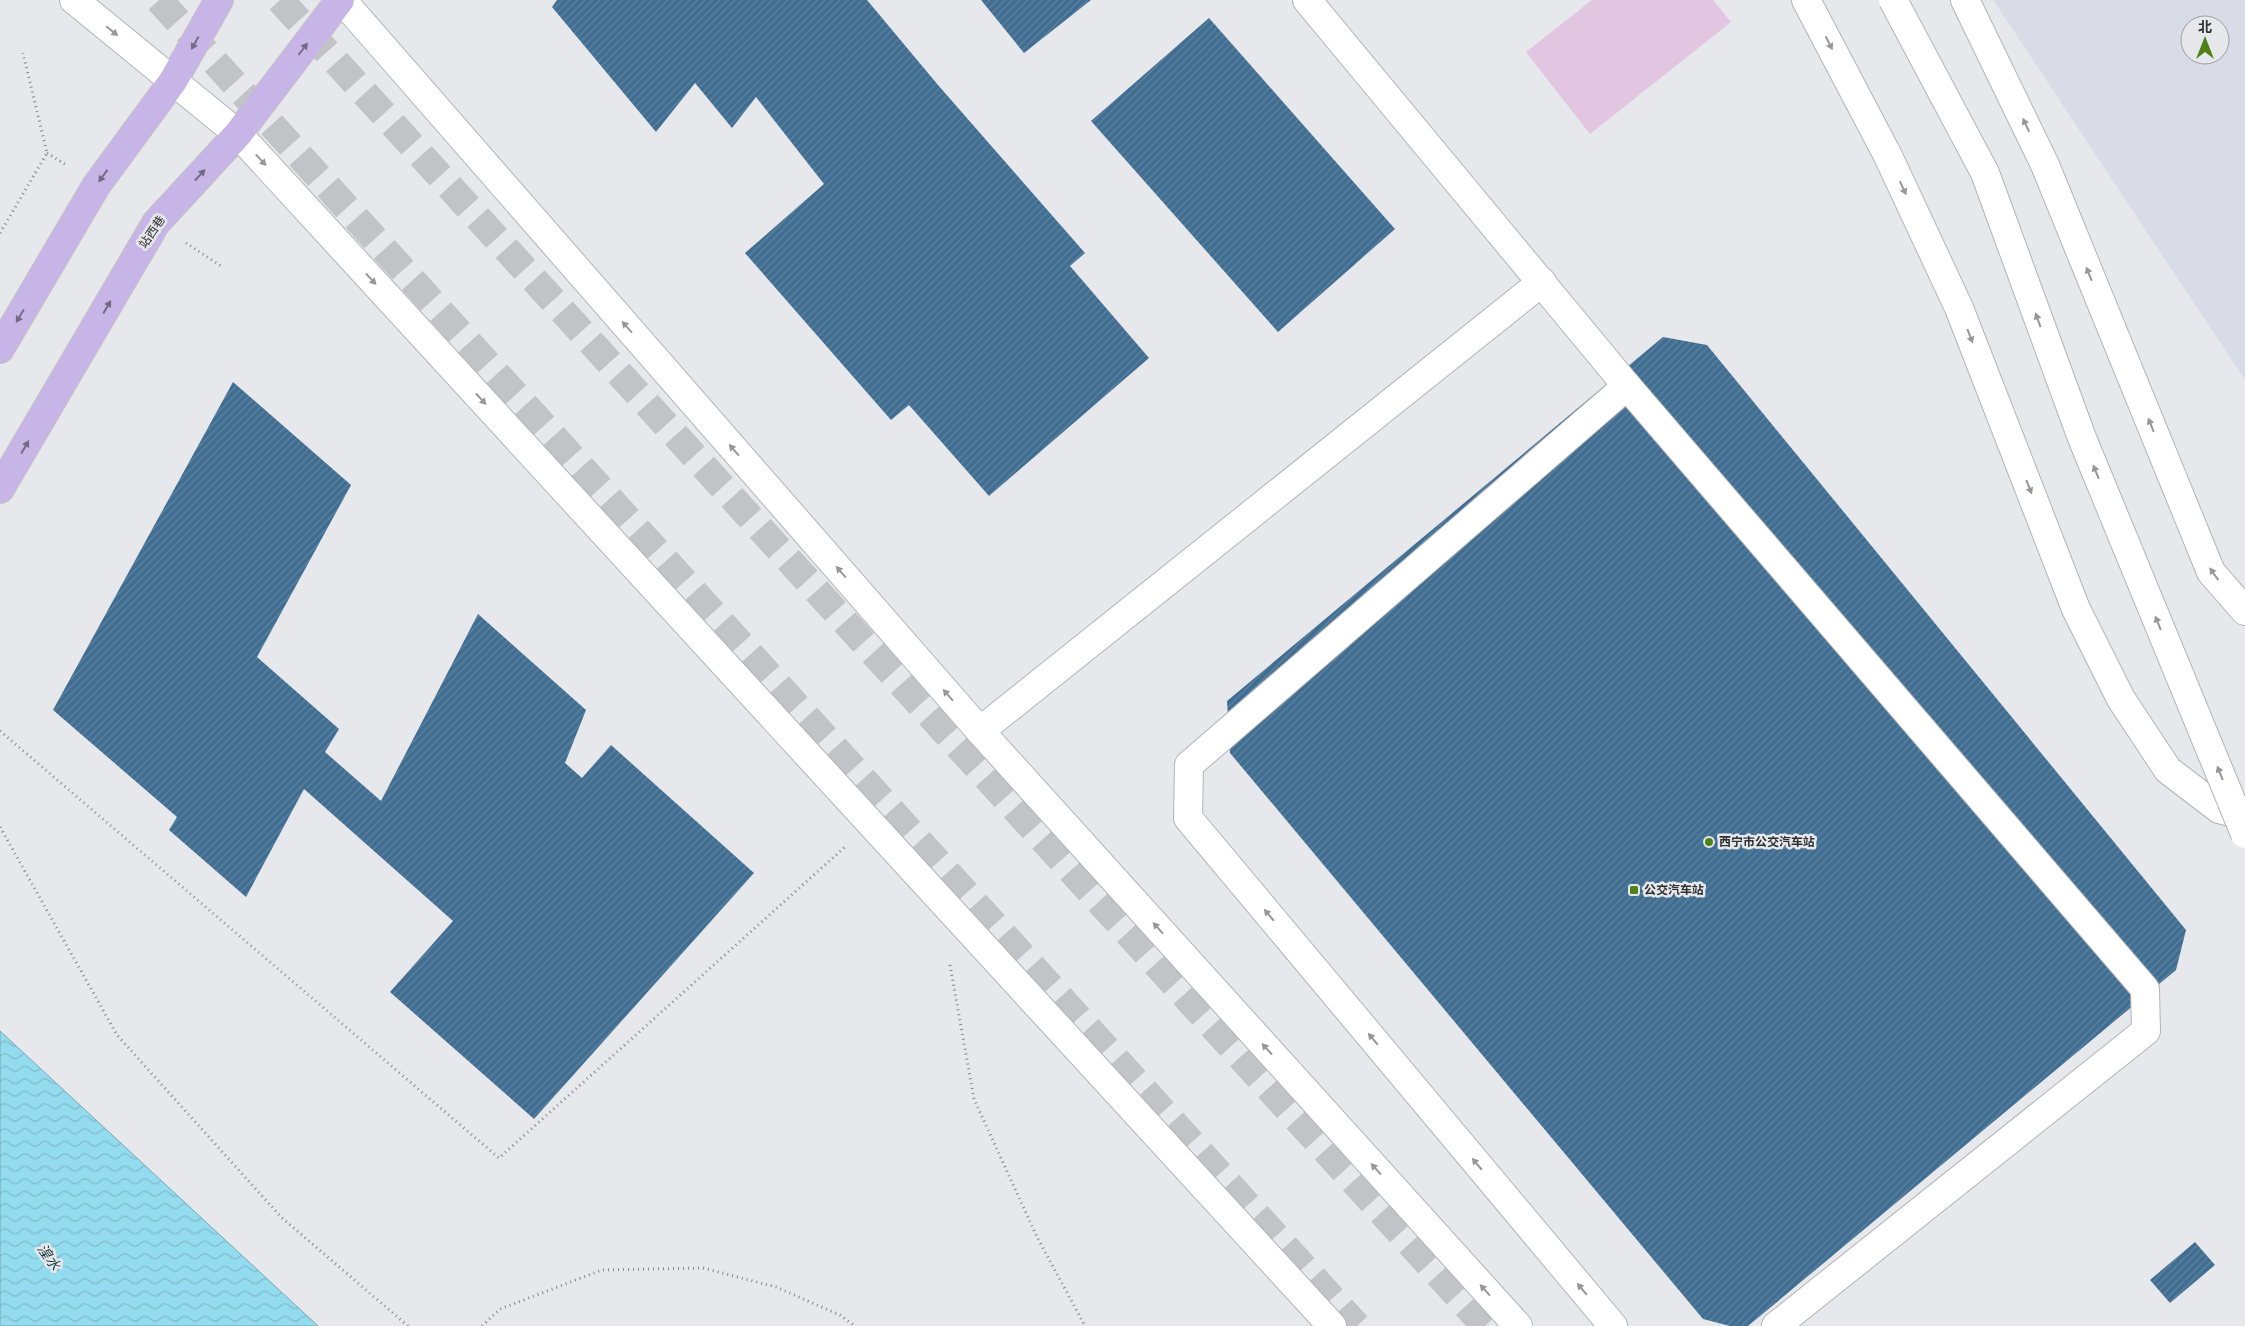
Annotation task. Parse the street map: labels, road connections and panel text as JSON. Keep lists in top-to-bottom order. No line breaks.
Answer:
{"streets":{"main road":["站西巷"]},"water":["湟水"],"places":{"other":["西宁市公交汽车站"],"transit":["公交汽车站"]},"north":"top"}
